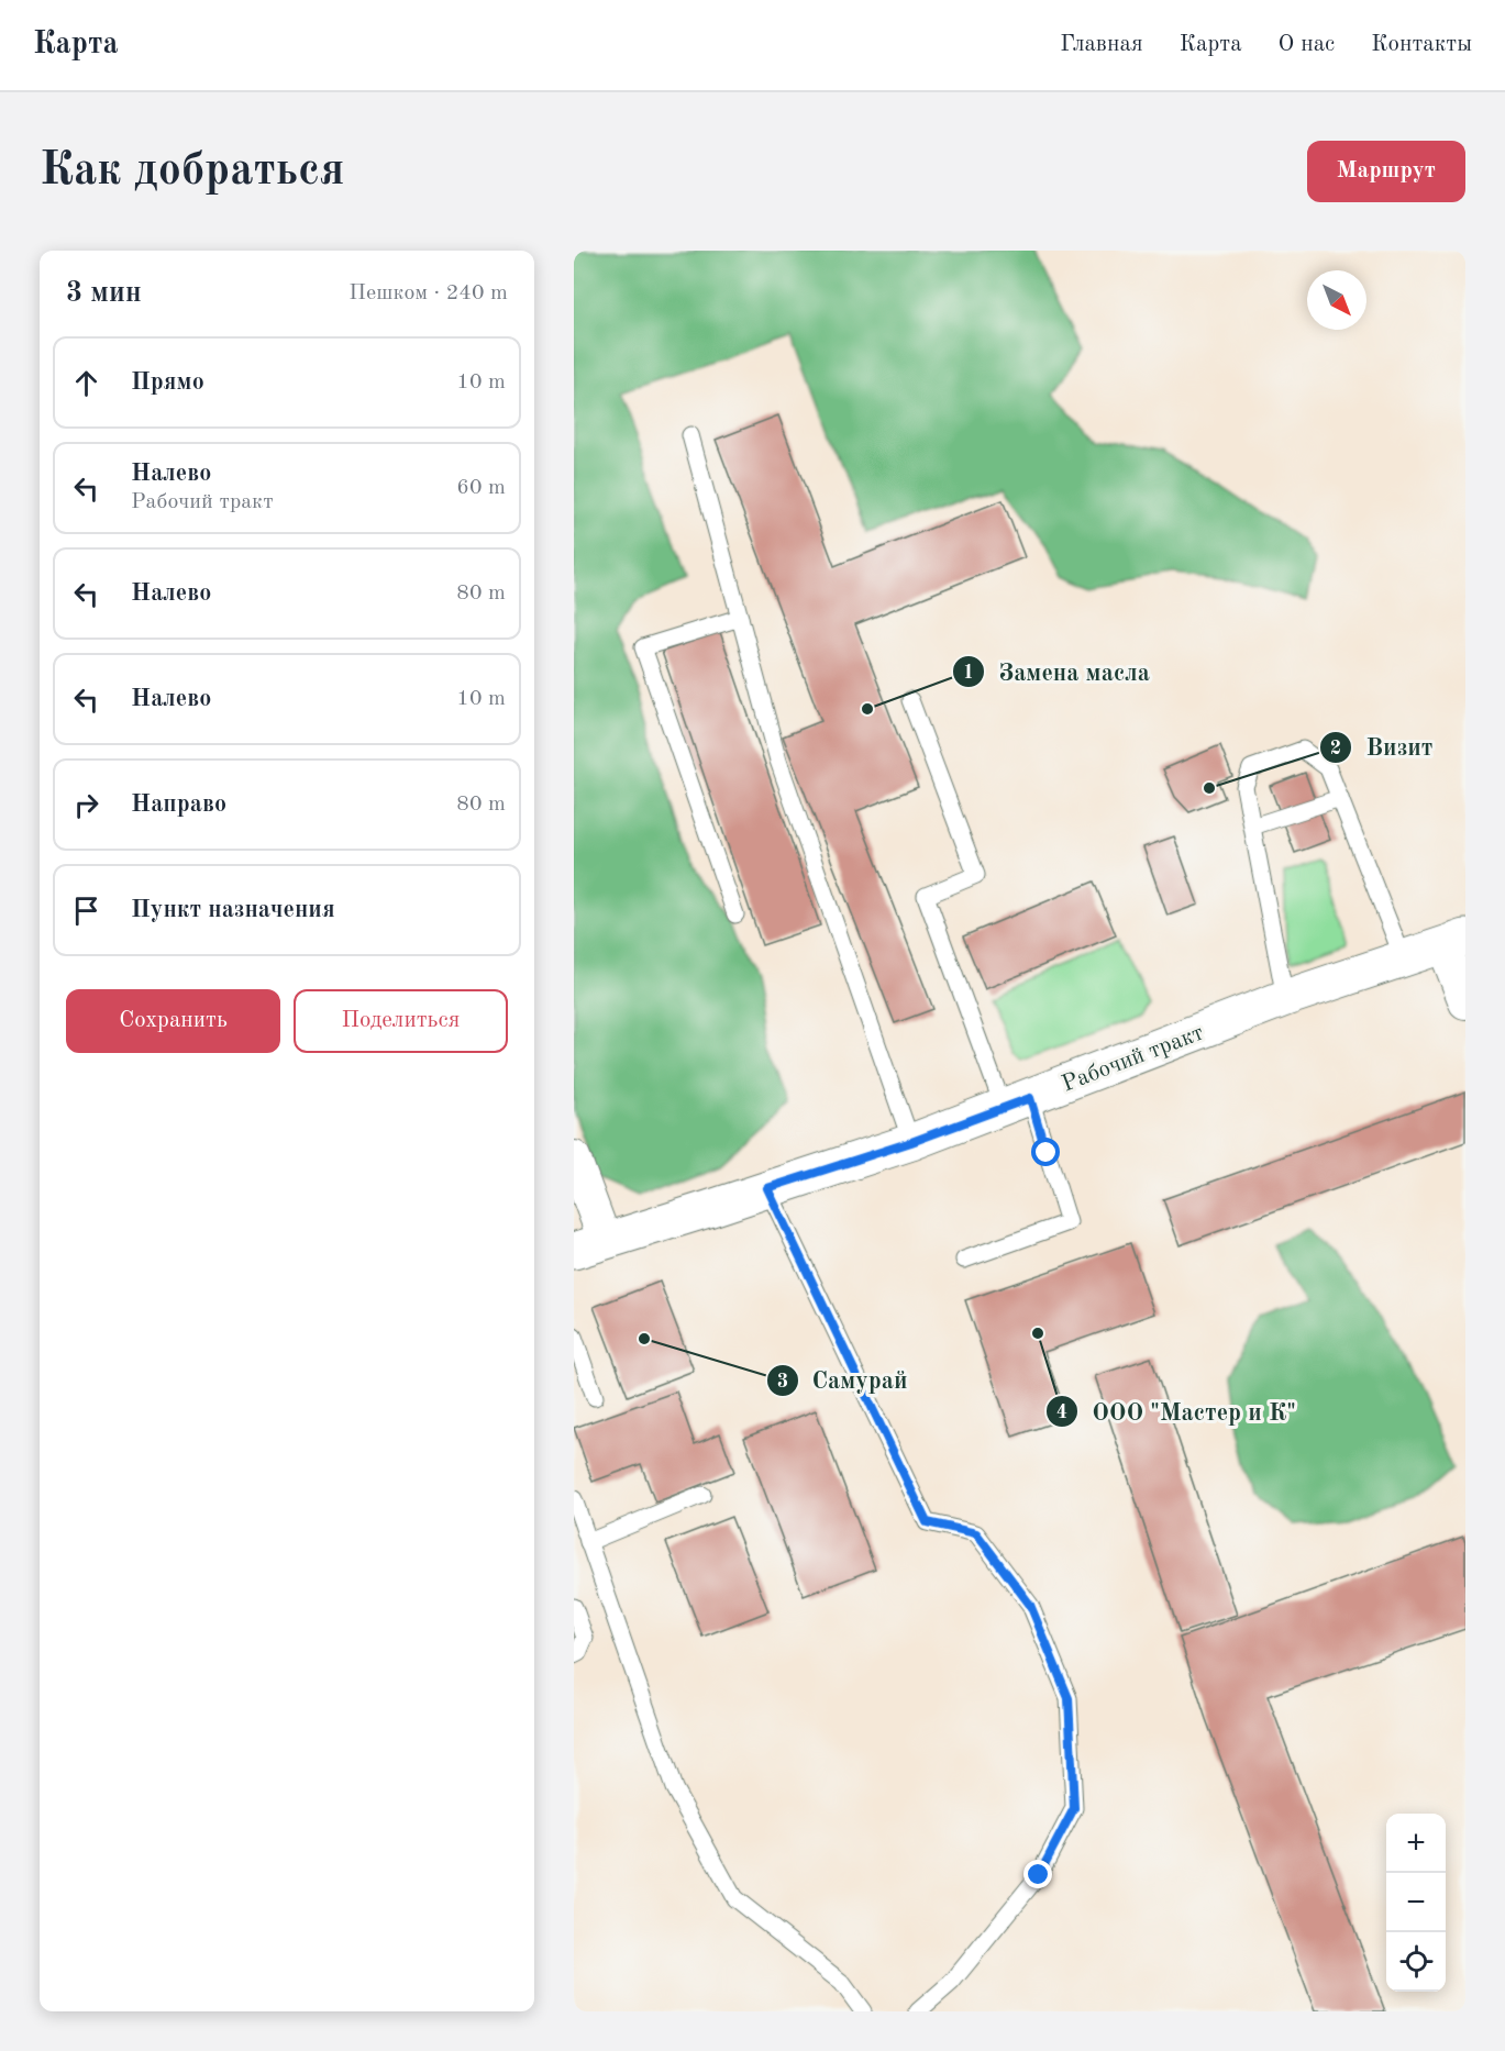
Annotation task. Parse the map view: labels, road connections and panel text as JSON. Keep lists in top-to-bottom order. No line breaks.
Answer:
{"streets":{"street":["Рабочий тракт"]},"places":["Замена масла","Визит","ООО \"Мастер и К\"","Самурай"],"north":"bottom right","page":{"header":"Карта","nav":["Главная","Карта","О нас","Контакты"],"buttons":["Маршрут",["Сохранить","Поделиться"]],"title":"Как добраться","heading":["3 мин","Пешком · 240 m"],"list":[["Прямо","10 m"],["Налево","Рабочий тракт","60 m"],["Налево","80 m"],["Налево","10 m"],["Направо","80 m"],"Пункт назначения"],"map_buttons":["+","−"]}}
